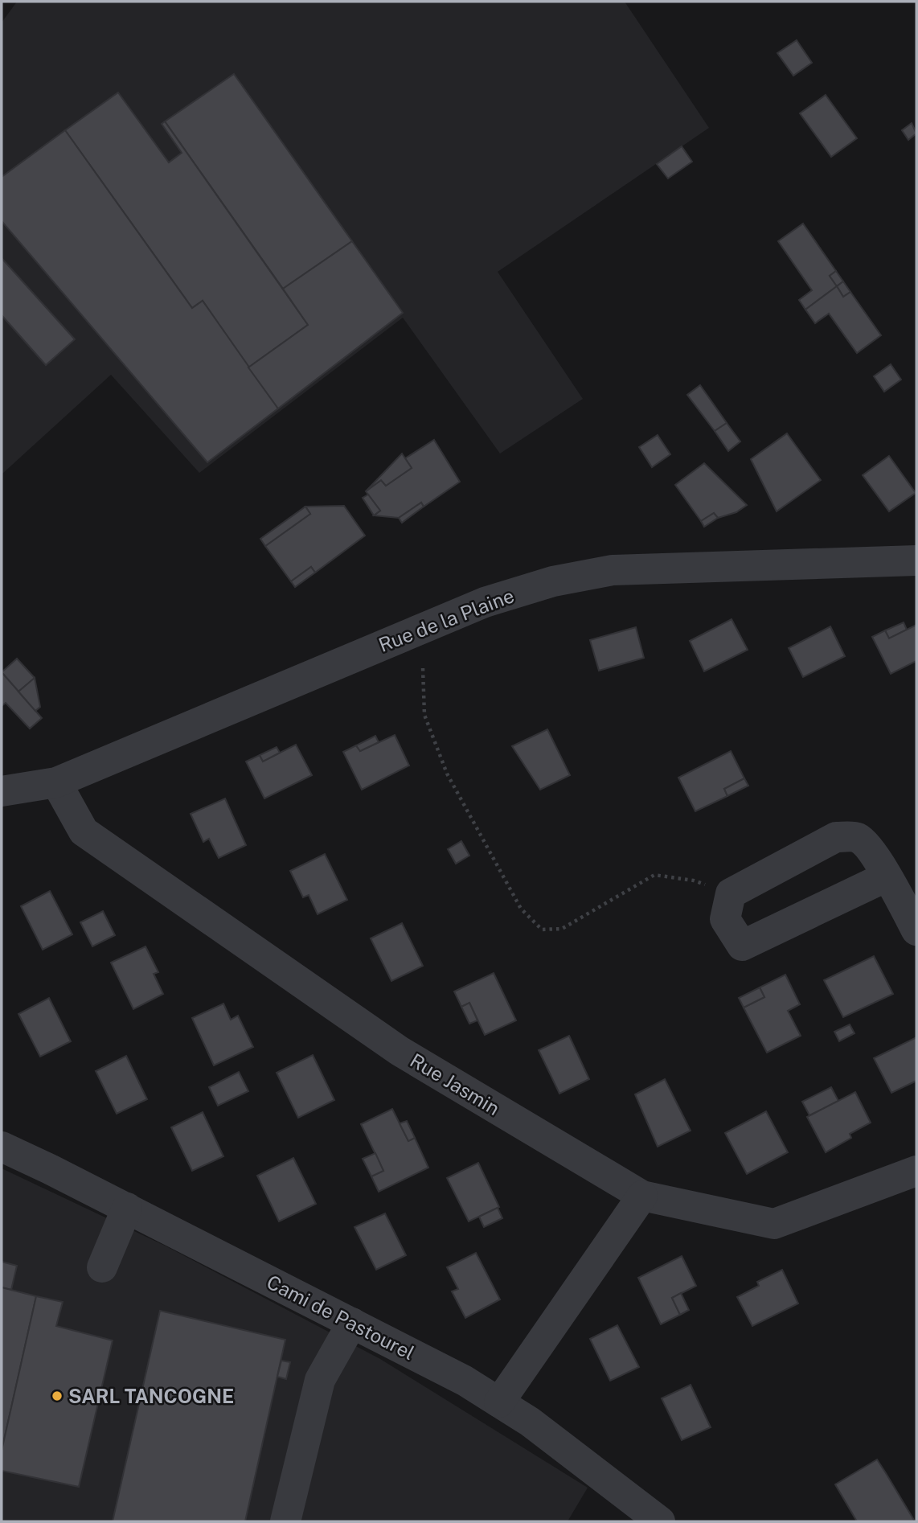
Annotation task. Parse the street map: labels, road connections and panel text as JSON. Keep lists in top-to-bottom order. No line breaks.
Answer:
{"streets":{"street":["Rue de la Plaine","Rue Jasmin","Cami de Pastourel"]},"crossings":[["Rue de la Plaine","Rue Jasmin"]],"places":["SARL TANCOGNE"]}
